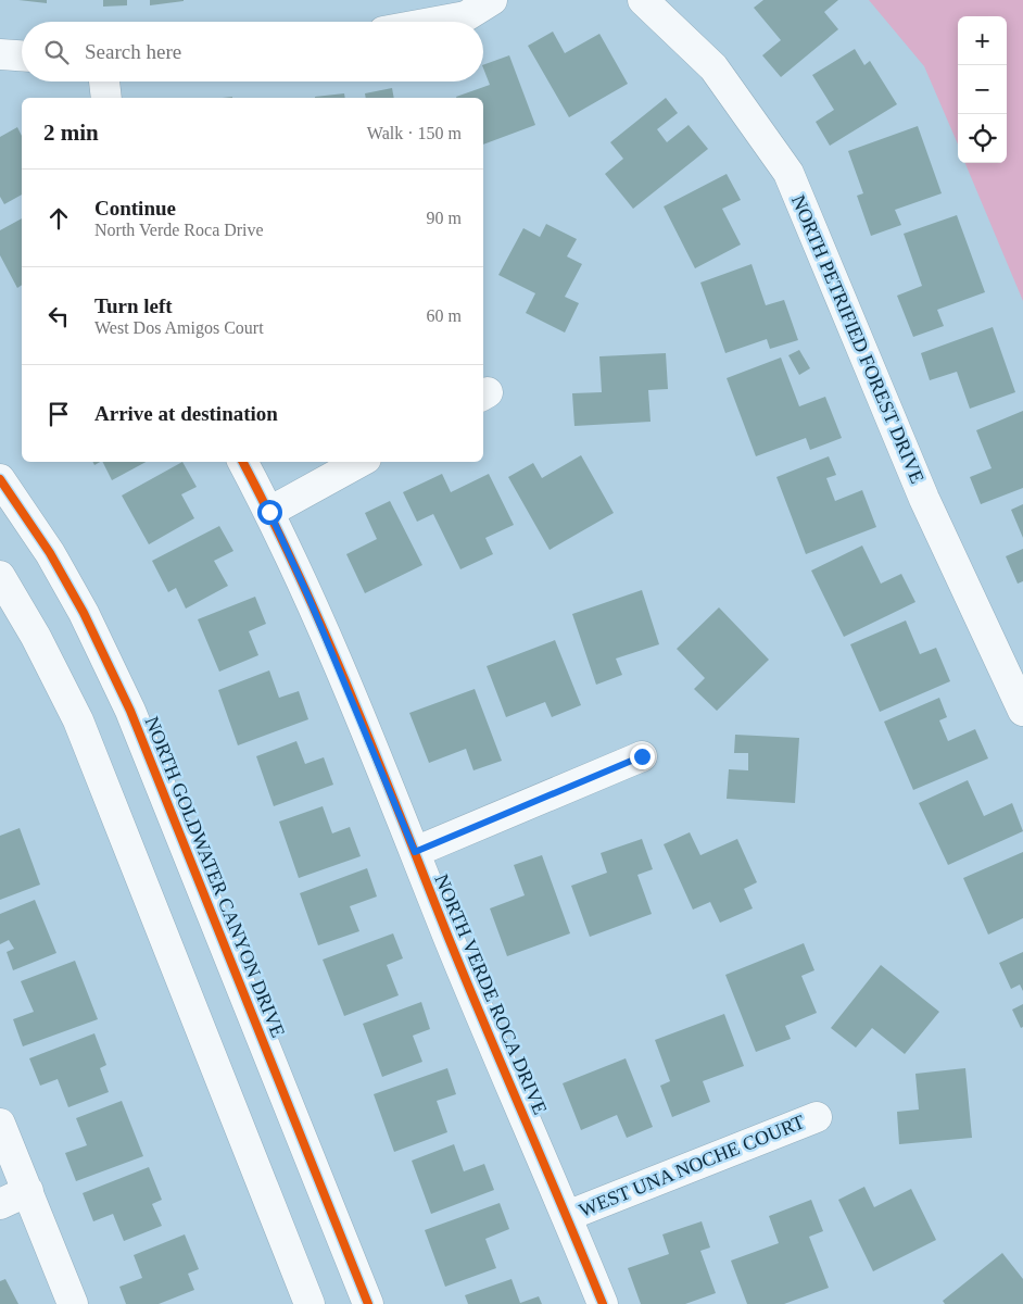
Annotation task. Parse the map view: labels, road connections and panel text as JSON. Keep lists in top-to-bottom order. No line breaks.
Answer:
{"streets":{"street":["NORTH PETRIFIED FOREST DRIVE","NORTH GOLDWATER CANYON DRIVE","NORTH VERDE ROCA DRIVE","WEST UNA NOCHE COURT"]},"crossings":[["NORTH VERDE ROCA DRIVE","WEST UNA NOCHE COURT"]],"page":{"map_buttons":["+","−"],"search":"Search here","heading":["2 min","Walk · 150 m"],"list":[["Continue","North Verde Roca Drive","90 m"],["Turn left","West Dos Amigos Court","60 m"],"Arrive at destination"]}}
